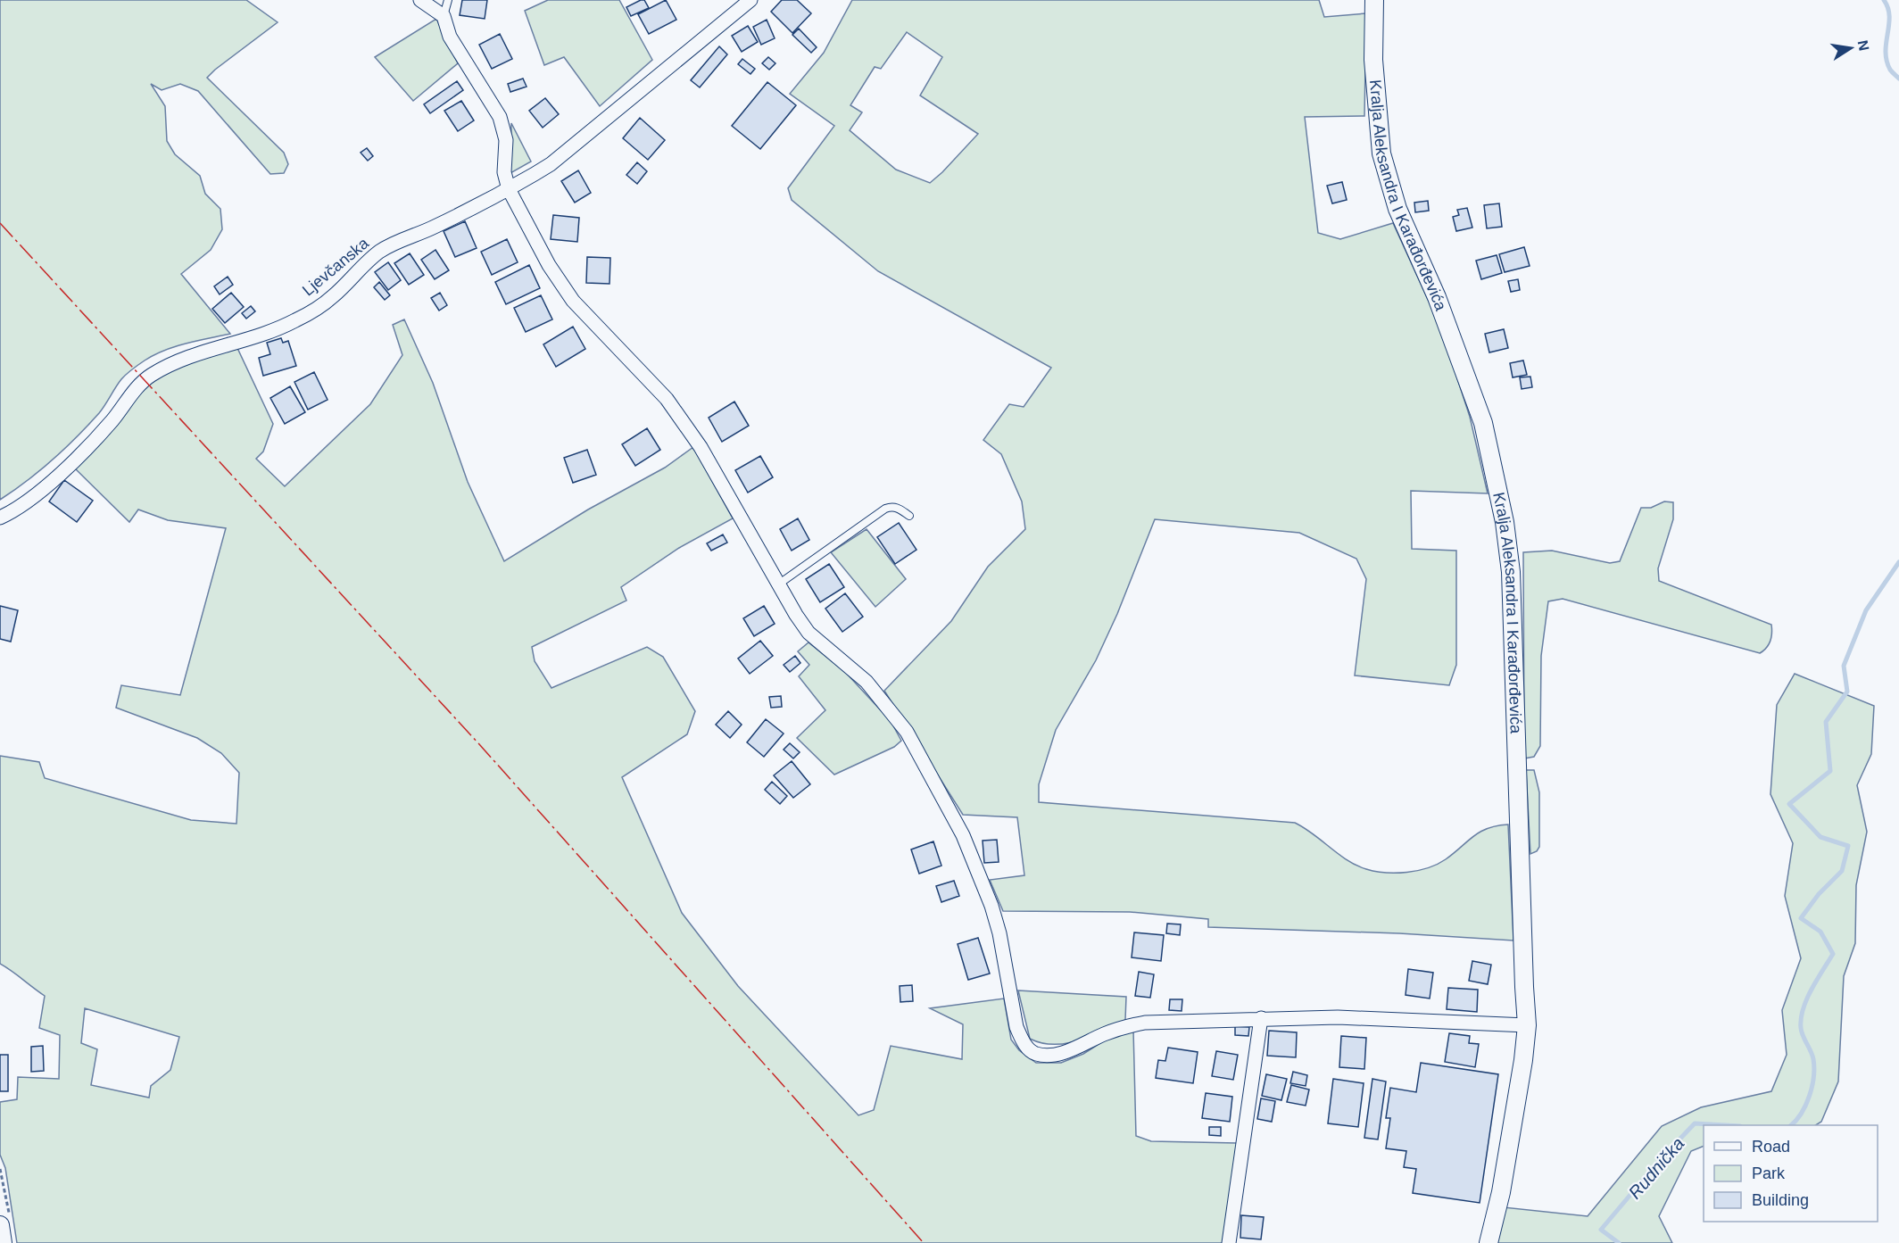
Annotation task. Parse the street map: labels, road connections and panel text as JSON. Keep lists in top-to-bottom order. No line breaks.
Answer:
{"streets":{"street":["Kralja Aleksandra I Karađorđevića","Ljevčanska"]},"water":["Rudnička"],"legend":["Road","Park","Building"],"north":"right"}
